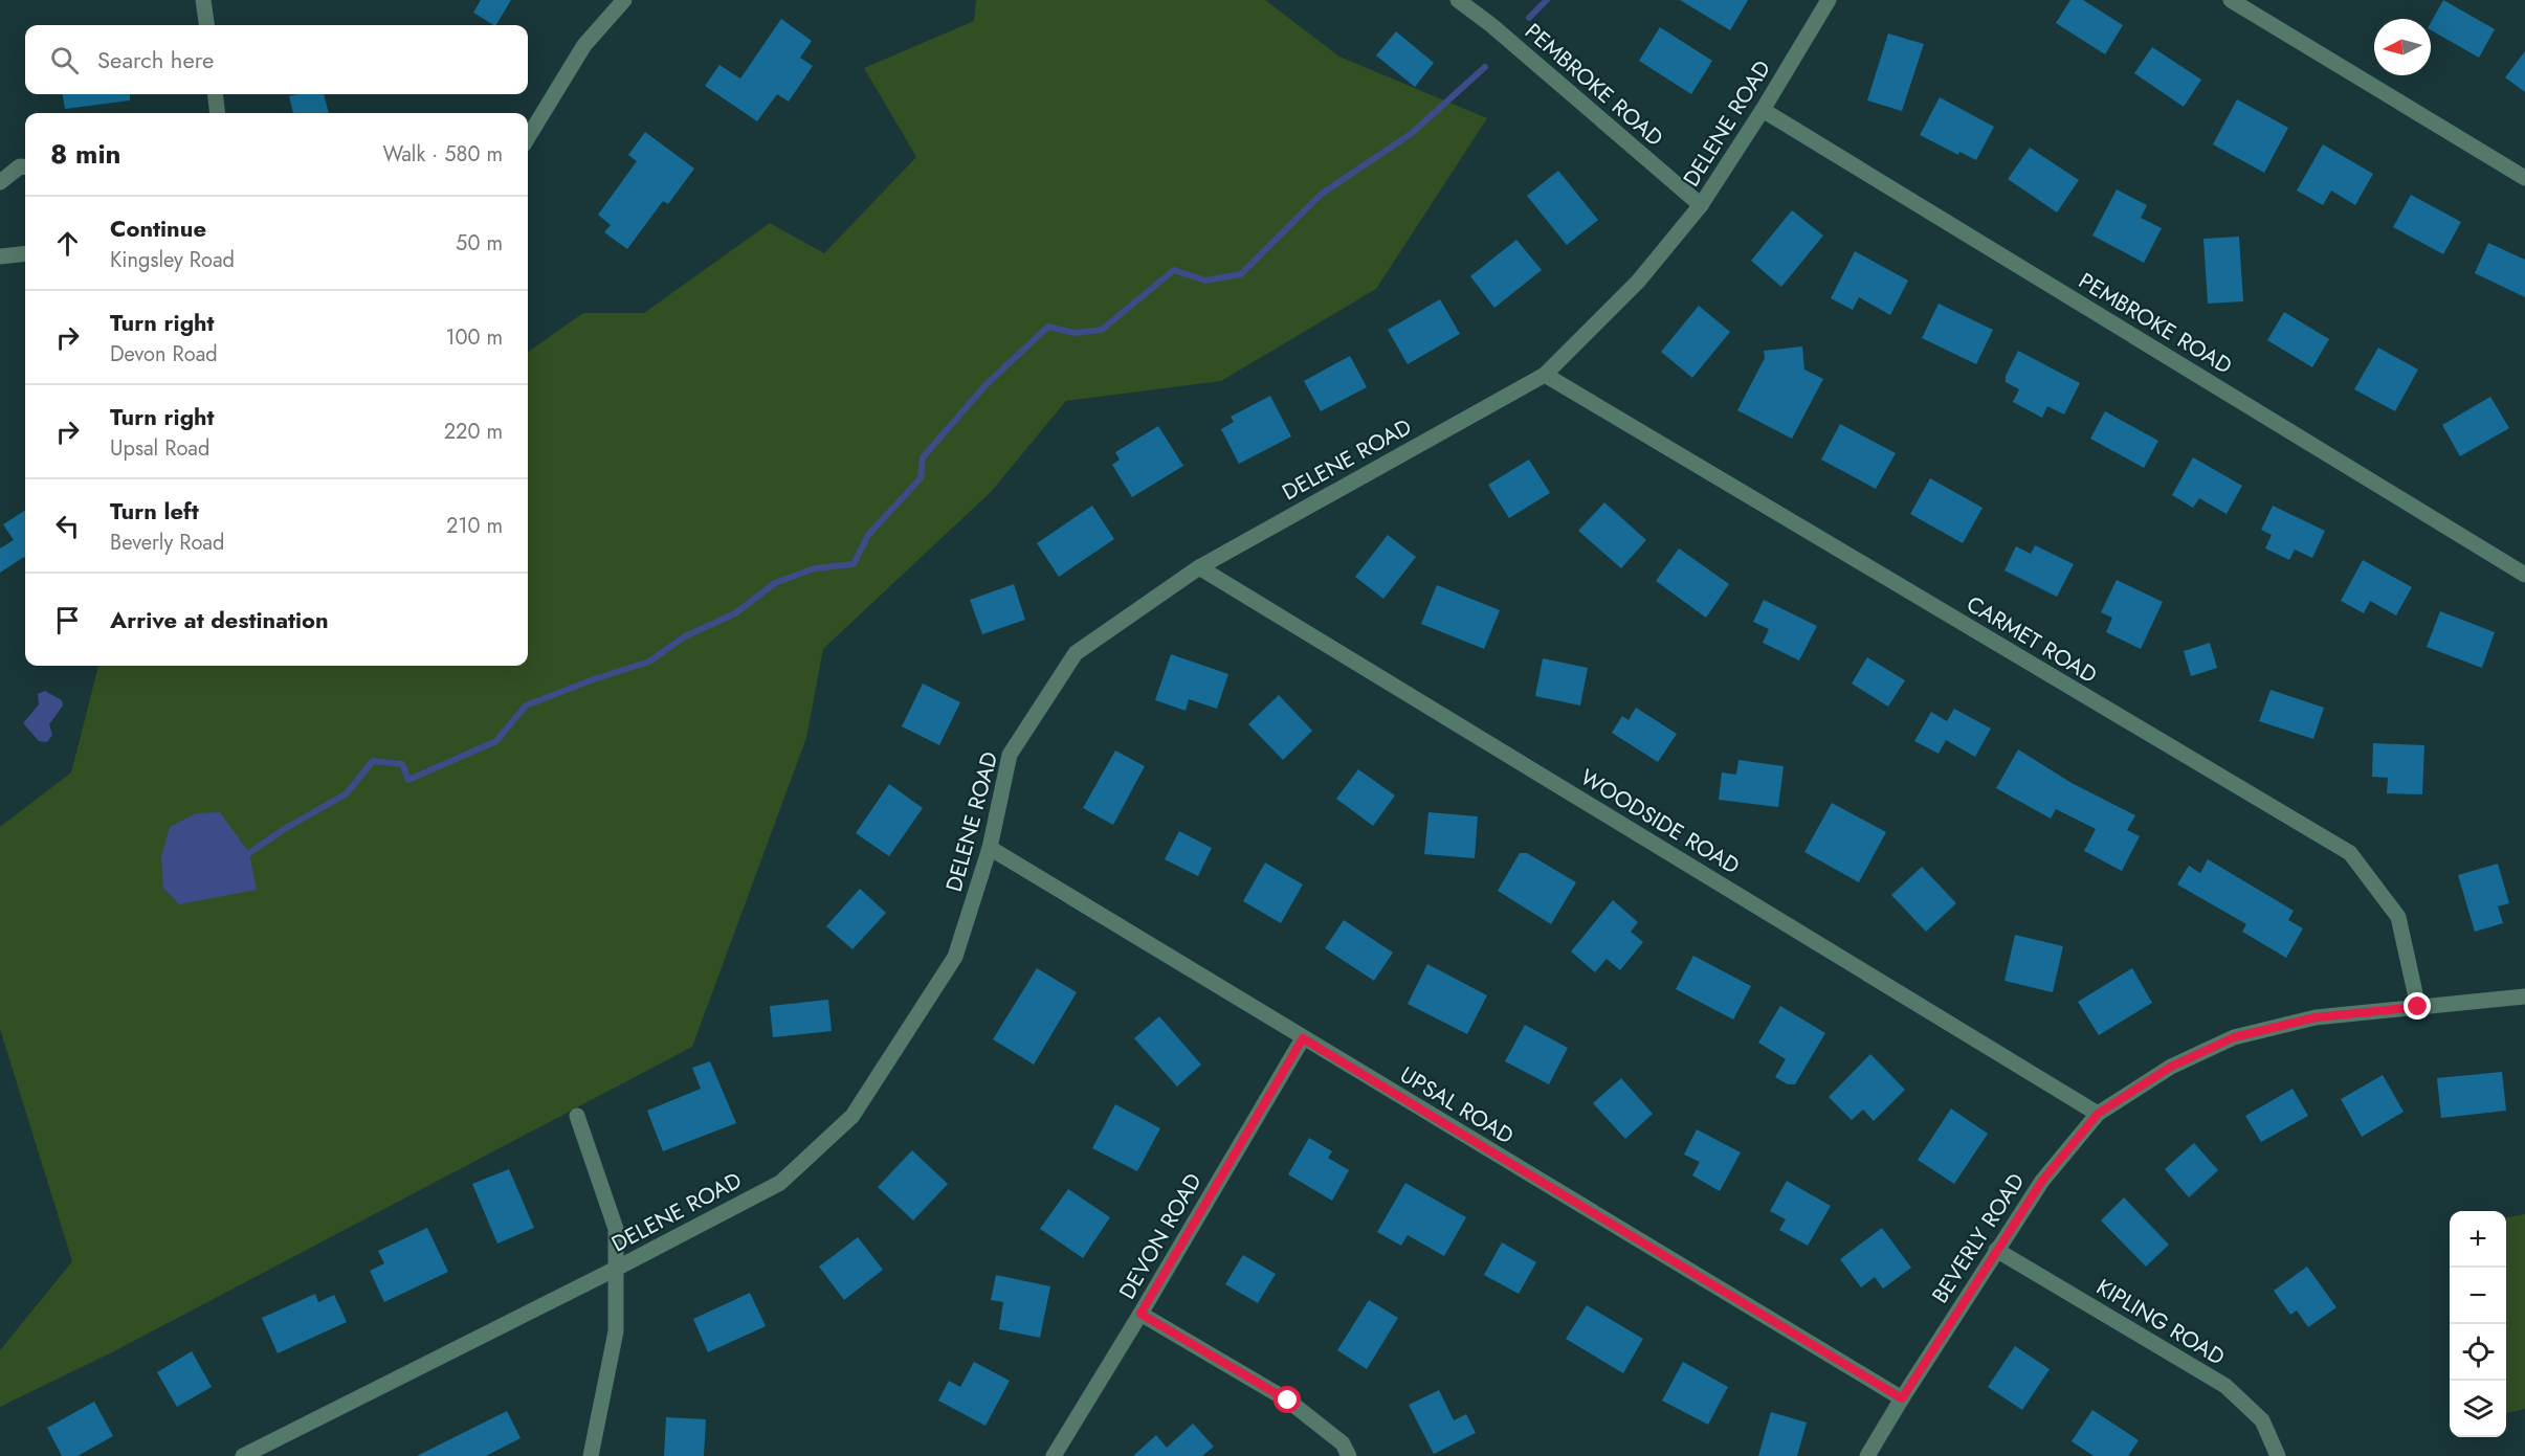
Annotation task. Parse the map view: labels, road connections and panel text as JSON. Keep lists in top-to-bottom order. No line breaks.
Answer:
{"streets":{"street":["PEMBROKE ROAD","DELENE ROAD","CARMET ROAD","WOODSIDE ROAD","UPSAL ROAD","DEVON ROAD","BEVERLY ROAD","KIPLING ROAD"]},"crossings":[["PEMBROKE ROAD","DELENE ROAD"],["DELENE ROAD","CARMET ROAD"],["DELENE ROAD","WOODSIDE ROAD"],["DELENE ROAD","UPSAL ROAD"],["CARMET ROAD","BEVERLY ROAD"],["WOODSIDE ROAD","BEVERLY ROAD"],["UPSAL ROAD","DEVON ROAD"],["UPSAL ROAD","BEVERLY ROAD"],["BEVERLY ROAD","KIPLING ROAD"]],"north":"left","page":{"search":"Search here","heading":["8 min","Walk · 580 m"],"list":[["Continue","Kingsley Road","50 m"],["Turn right","Devon Road","100 m"],["Turn right","Upsal Road","220 m"],["Turn left","Beverly Road","210 m"],"Arrive at destination"],"map_buttons":["+","−"]}}
